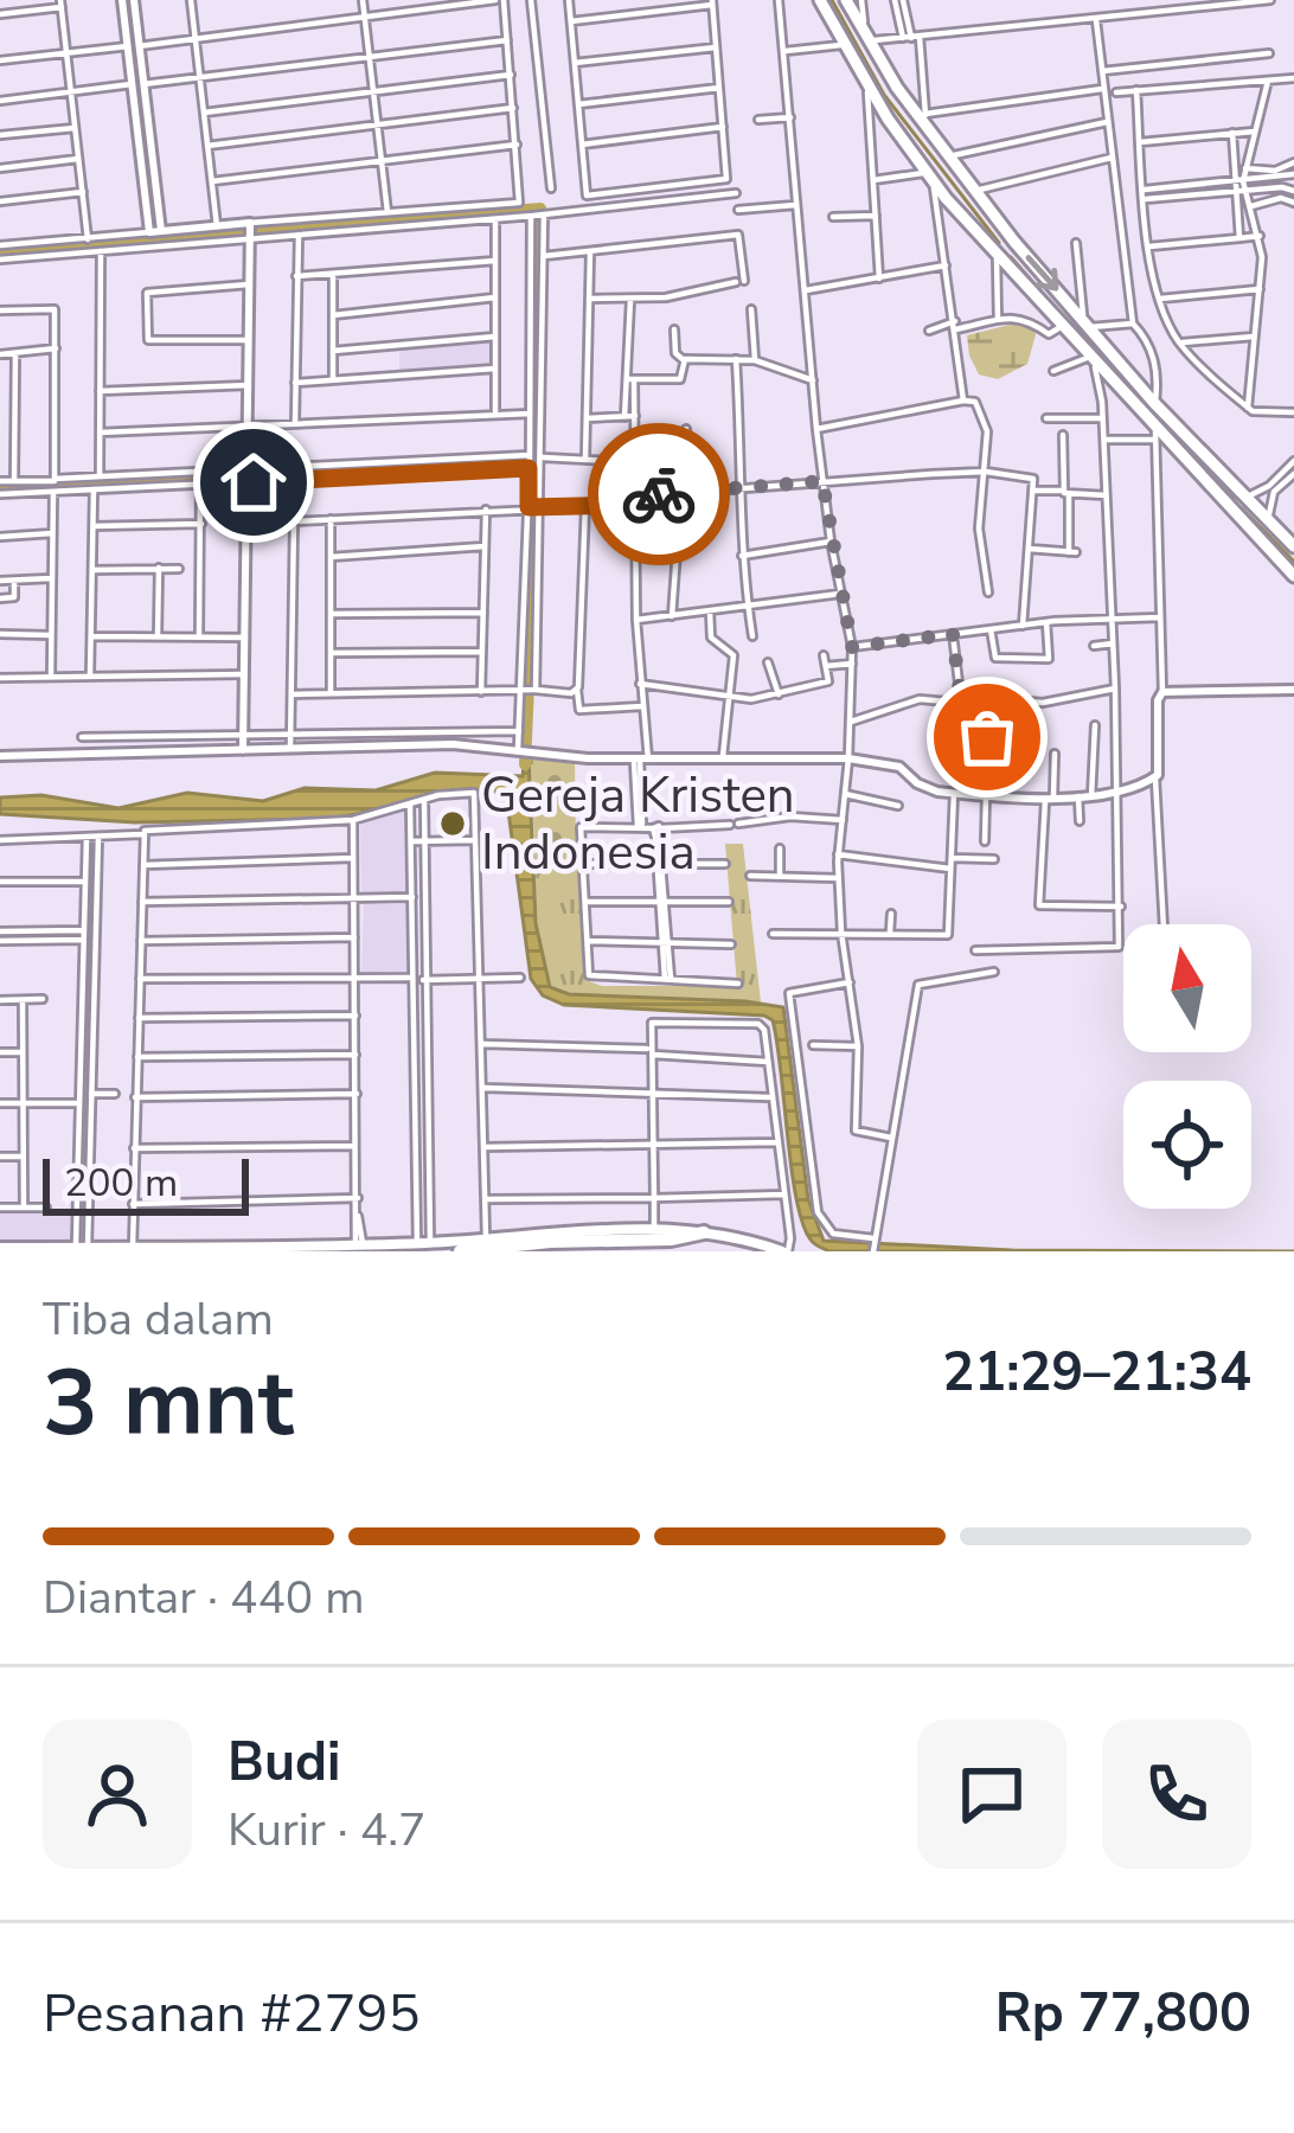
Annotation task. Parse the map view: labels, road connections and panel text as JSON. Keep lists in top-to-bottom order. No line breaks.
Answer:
{"places":["Gereja Kristen Indonesia"],"scale_bar":"200 m","north":"top","page":{"scale":"200 m","heading":["3 mnt","Tiba dalam","21:29–21:34"],"panel":["Budi","Kurir · 4.7","Pesanan #2795","Rp 77,800"],"bar":"Diantar · 440 m"}}
